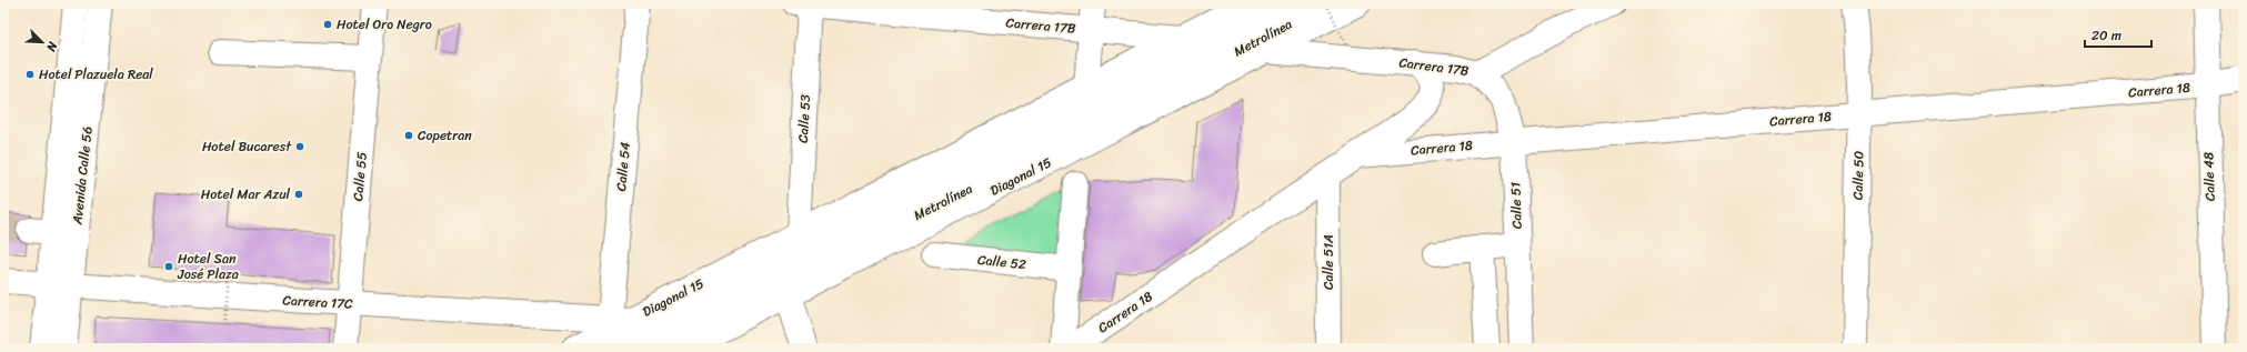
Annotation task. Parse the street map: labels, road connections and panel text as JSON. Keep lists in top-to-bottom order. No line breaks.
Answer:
{"streets":{"street":["Carrera 17B","Metrolínea","Carrera 18","Calle 53","Calle 54","Avenida Calle 56","Calle 50","Calle 55","Diagonal 15","Calle 48","Calle 51","Calle 52","Calle 51A","Carrera 17C"]},"crossings":[["Carrera 17B","Carrera 18"],["Carrera 17B","Calle 53"],["Carrera 17B","Diagonal 15"],["Carrera 17B","Calle 51"],["Metrolínea","Calle 54"],["Metrolínea","Diagonal 15"],["Metrolínea","Carrera 17C"],["Carrera 18","Calle 50"],["Carrera 18","Calle 48"],["Carrera 18","Calle 51"],["Carrera 18","Calle 51A"],["Calle 53","Diagonal 15"],["Calle 54","Diagonal 15"],["Calle 54","Carrera 17C"],["Avenida Calle 56","Carrera 17C"],["Calle 55","Carrera 17C"],["Diagonal 15","Carrera 17C"]],"places":["Hotel Oro Negro","Hotel Plazuela Real","Copetran","Hotel Bucarest","Hotel Mar Azul","Hotel San José Plaza"],"scale_bar":"20 m","north":"bottom right"}
